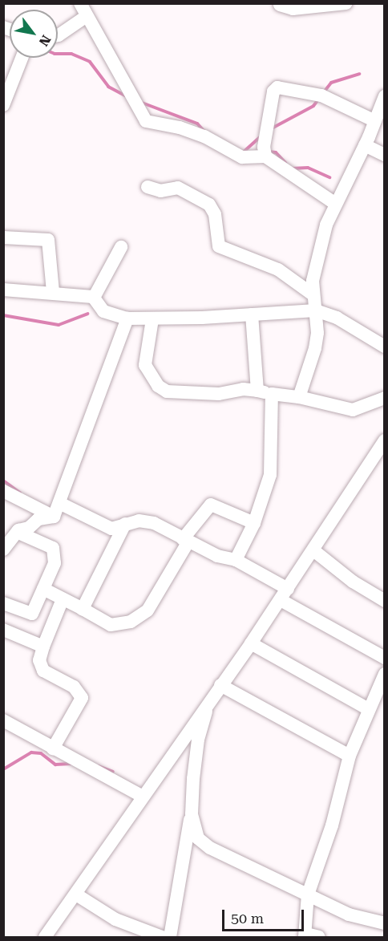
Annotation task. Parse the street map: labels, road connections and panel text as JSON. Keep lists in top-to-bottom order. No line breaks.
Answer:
{"scale_bar":"50 m","north":"bottom right"}
